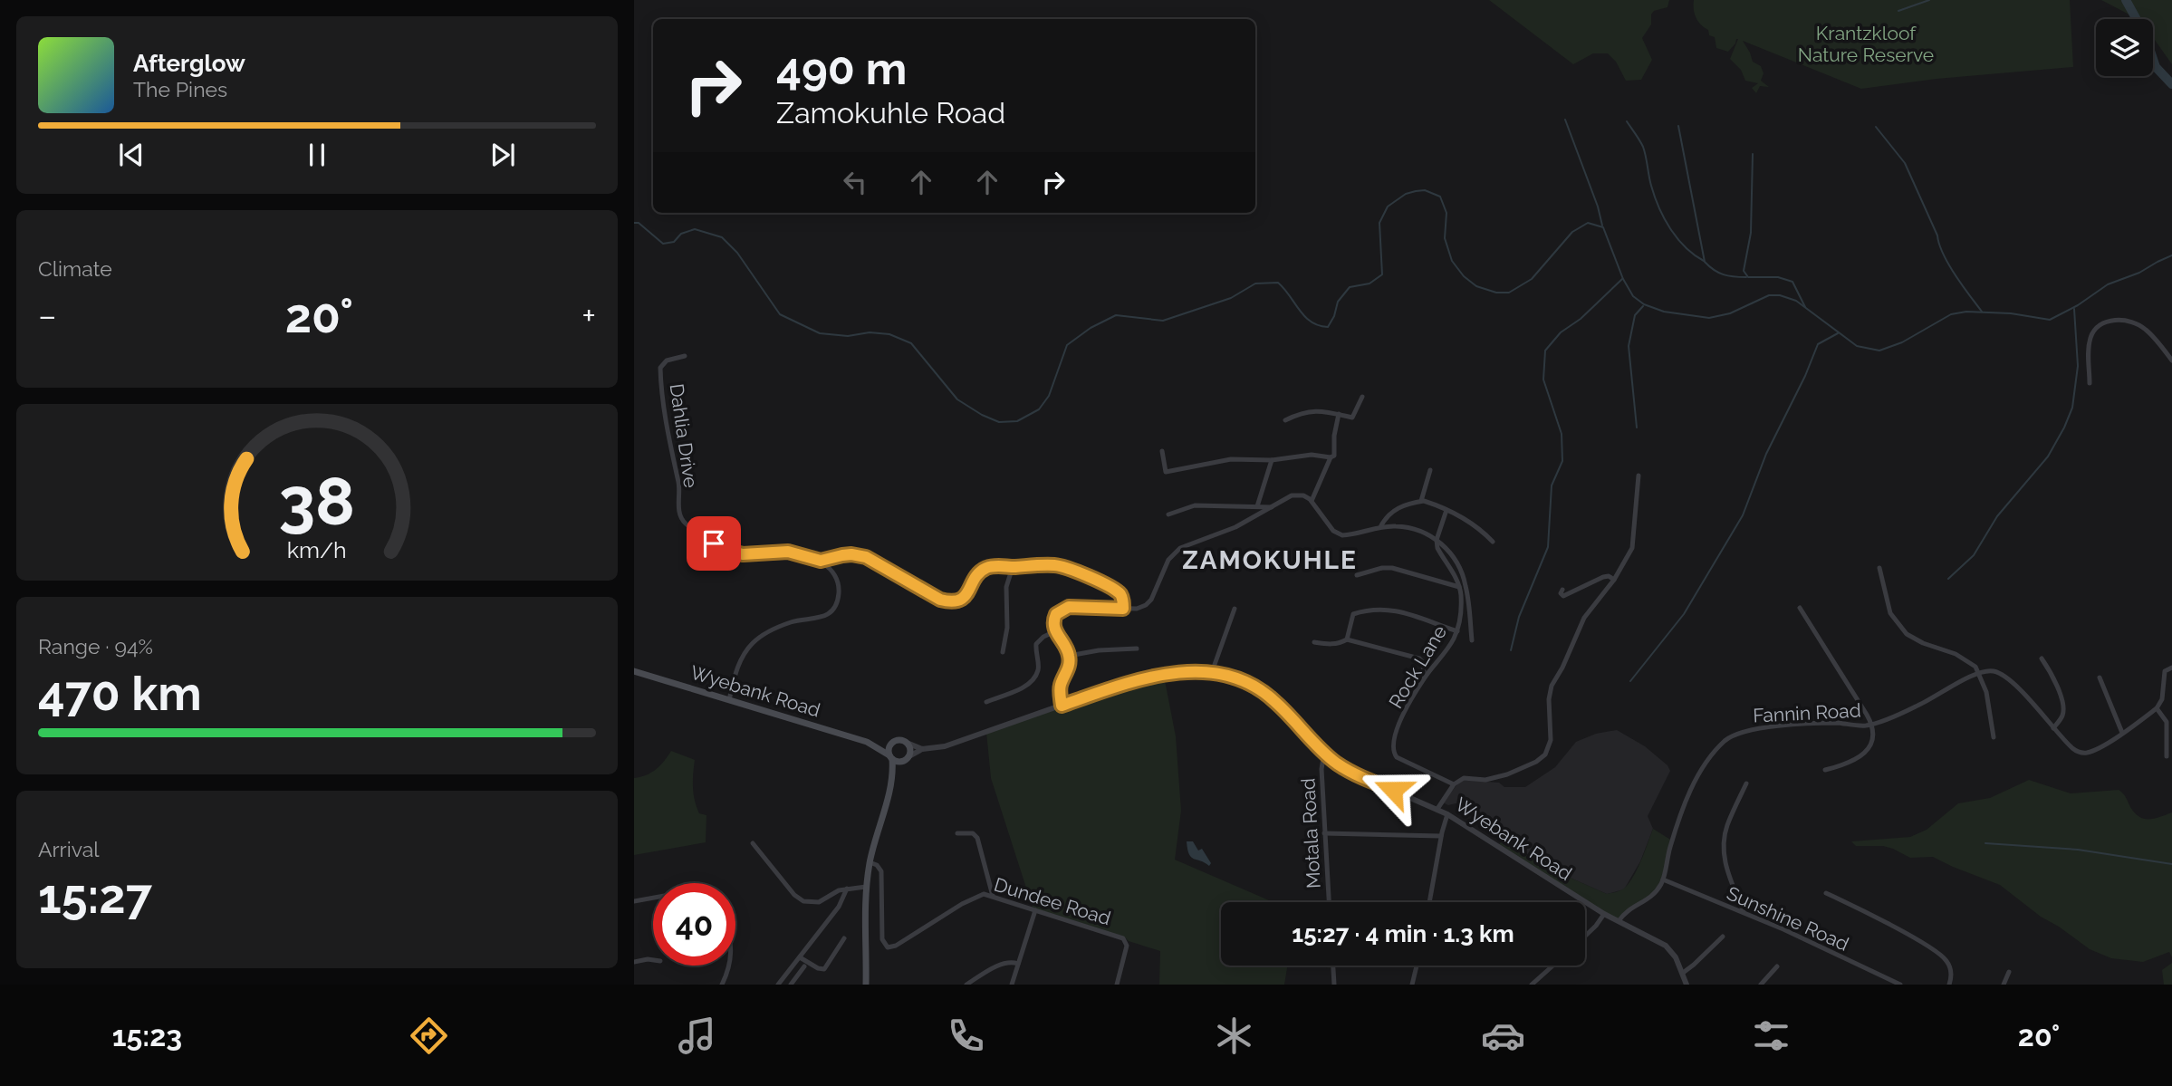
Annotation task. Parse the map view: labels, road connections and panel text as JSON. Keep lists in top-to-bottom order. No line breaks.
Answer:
{"streets":{"main road":["Wyebank Road"],"street":["Dahlia Drive","Rock Lane","Fannin Road","Motala Road","Dundee Road","Sunshine Road"]},"crossings":[["Wyebank Road","Fannin Road"],["Wyebank Road","Motala Road"],["Fannin Road","Sunshine Road"]],"districts":["ZAMOKUHLE"],"parks":["Krantzkloof Nature Reserve"],"page":{"turn":["490 m","Zamokuhle Road"],"song":["Afterglow","The Pines"],"tile":["Climate",["Range · 94%","470 km"],["Arrival","15:27"]],"heat":["−","20°","+"],"limit":"40","trip":"15:27 · 4 min · 1.3 km","tabs":["15:23","20°"],"gauge":["38","km/h"]}}
